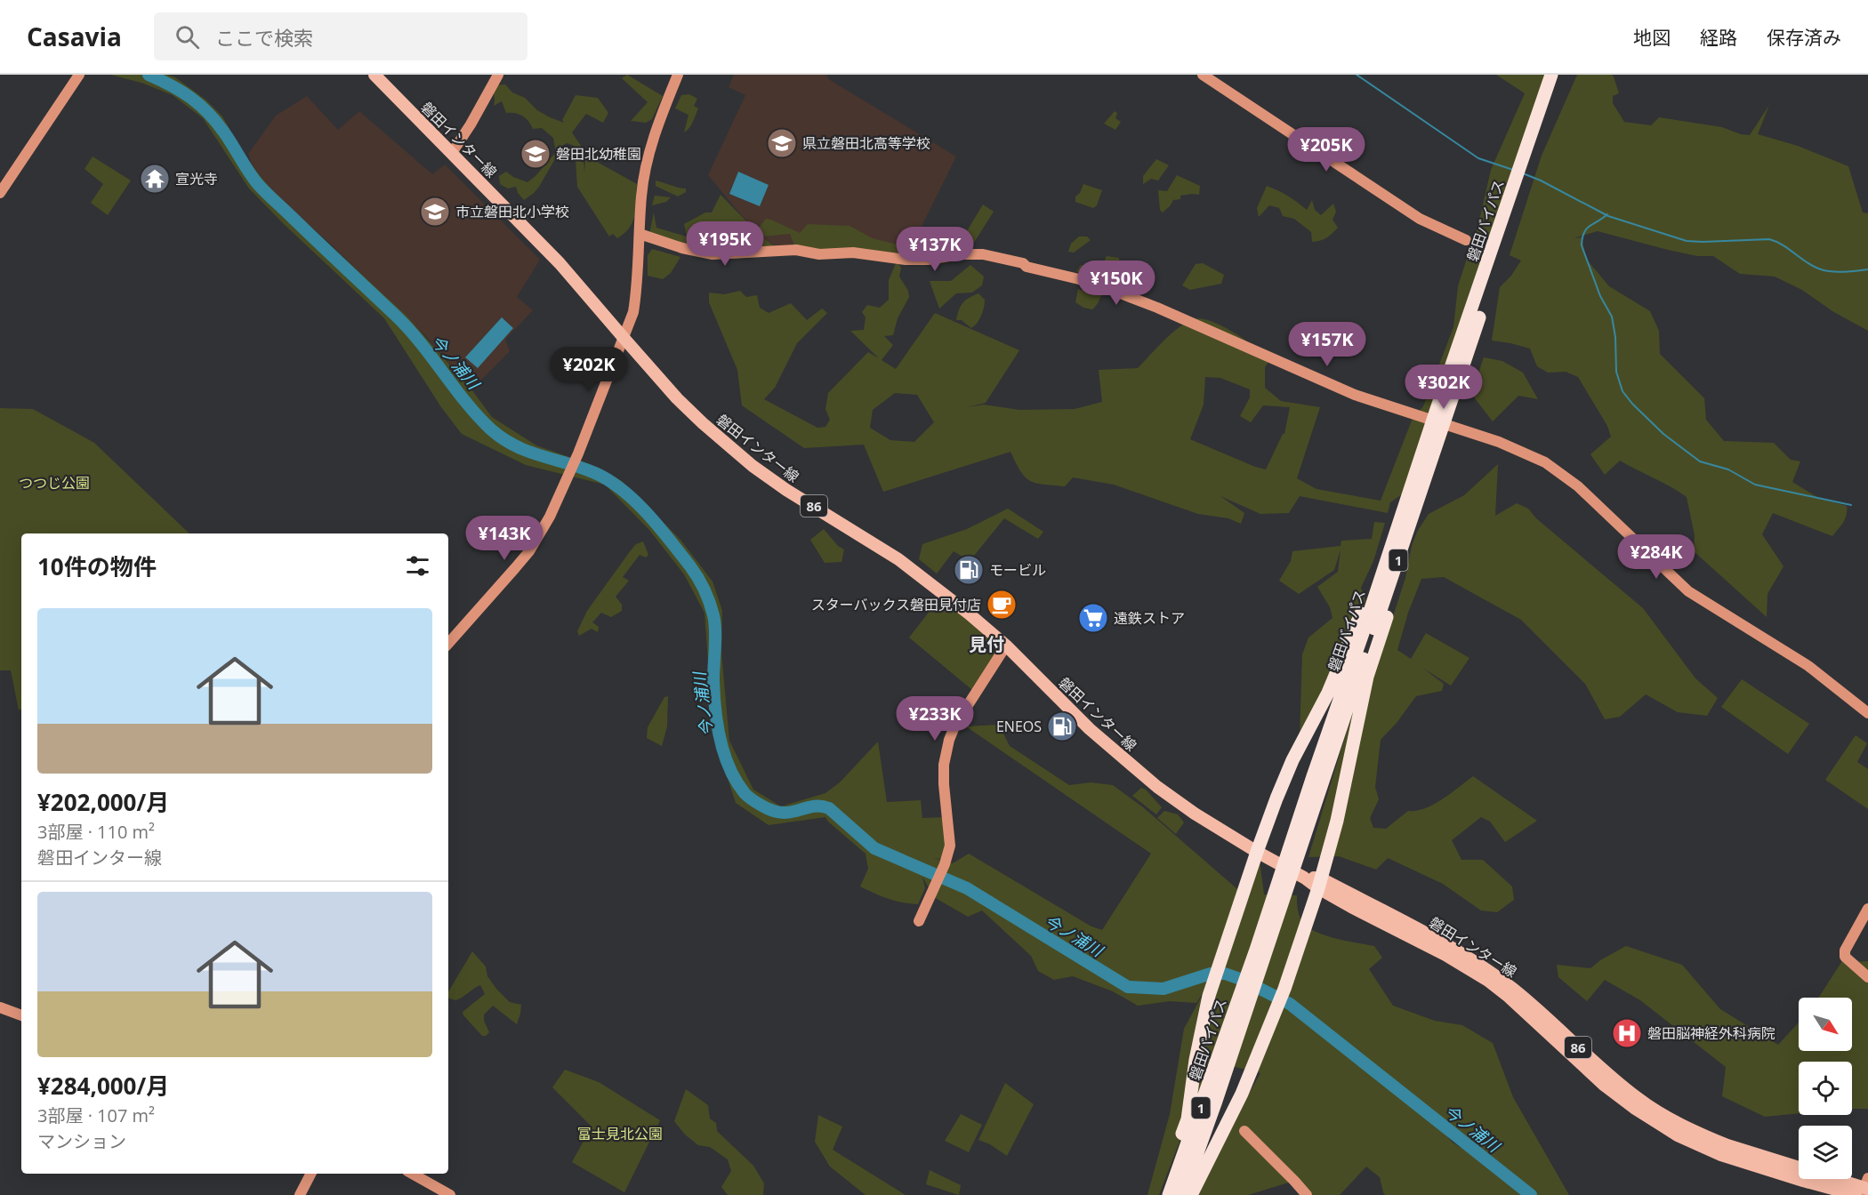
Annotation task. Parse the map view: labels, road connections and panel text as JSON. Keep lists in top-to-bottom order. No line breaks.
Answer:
{"streets":{"highway":["磐田バイパス","1"],"main road":["磐田インター線","86"]},"districts":["見付"],"water":["今ノ浦川"],"parks":["つつじ公園","富士見北公園"],"places":{"school or university":["県立磐田北高等学校","磐田北幼稚園","市立磐田北小学校"],"temple":["宣光寺"],"fuel station":["モービル","ENEOS"],"cafe":["スターバックス磐田見付店"],"supermarket":["遠鉄ストア"],"hospital":["磐田脳神経外科病院"]},"north":"bottom right","page":{"header":"Casavia","search":"ここで検索","nav":["地図","経路","保存済み"],"price":["¥205K","¥195K","¥137K","¥150K","¥157K","¥202K","¥302K","¥143K","¥284K","¥233K"],"heading":"10件の物件","list":[{"name":"¥202,000/月","note":"3部屋 · 110 m² · 磐田インター線"},{"name":"¥284,000/月","note":"3部屋 · 107 m² · マンション"}]}}
